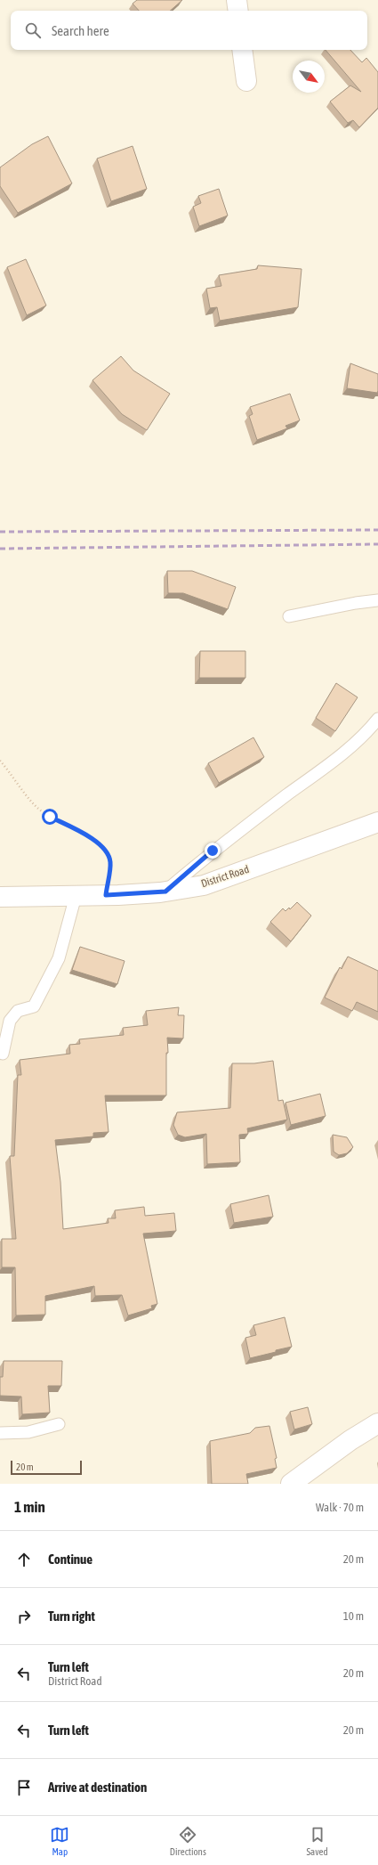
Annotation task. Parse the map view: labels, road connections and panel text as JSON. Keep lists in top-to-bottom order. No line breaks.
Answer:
{"streets":{"street":["District Road"]},"scale_bar":"20 m","north":"bottom right","page":{"search":"Search here","scale":"20 m","heading":["1 min","Walk · 70 m"],"list":[["Continue","20 m"],["Turn right","10 m"],["Turn left","District Road","20 m"],["Turn left","20 m"],"Arrive at destination"],"nav":["Map","Directions","Saved"]}}
